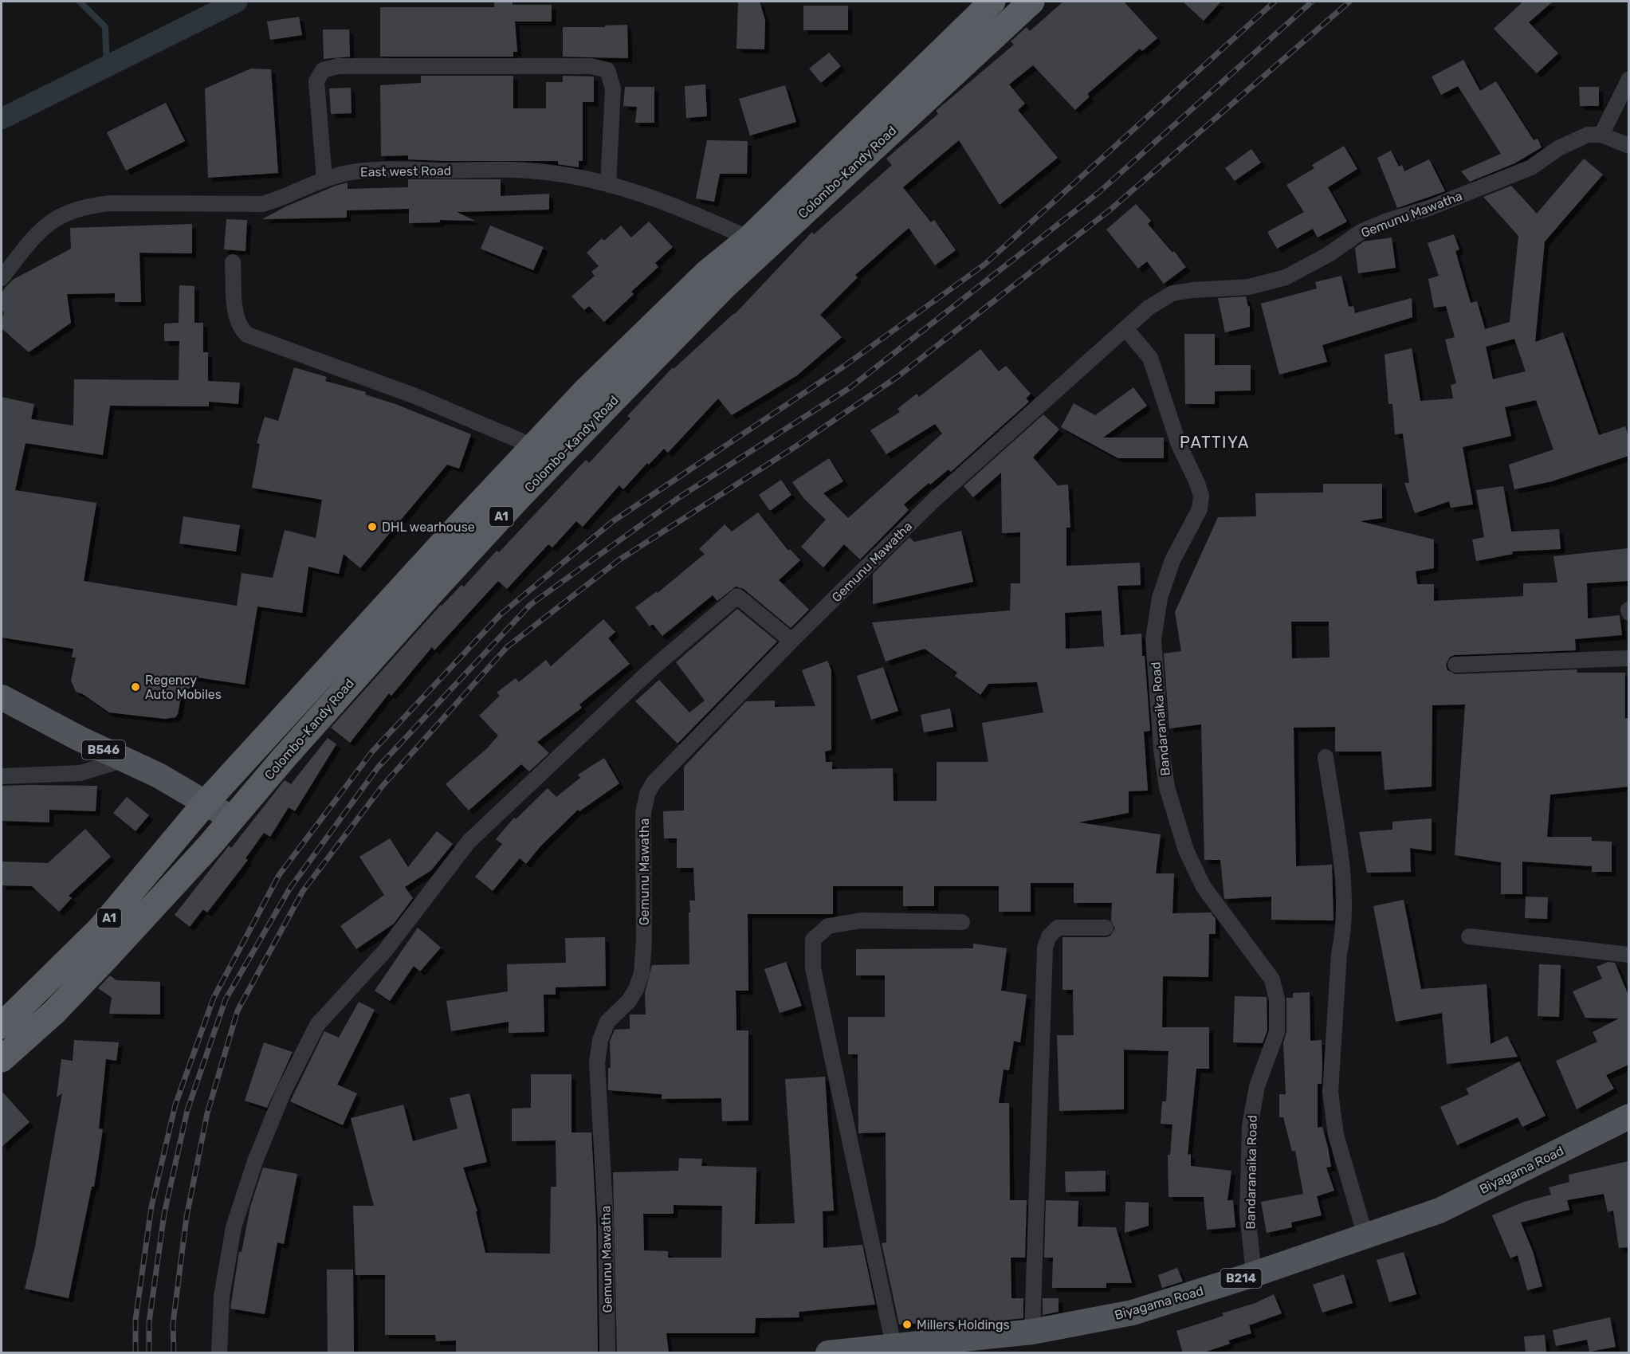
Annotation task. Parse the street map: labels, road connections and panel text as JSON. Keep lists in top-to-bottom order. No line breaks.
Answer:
{"streets":{"highway":["Colombo-Kandy Road","A1"],"main road":["B546","Biyagama Road","B214"],"street":["East west Road","Gemunu Mawatha","Bandaranaika Road"]},"crossings":[["East west Road","Colombo-Kandy Road"],["Colombo-Kandy Road","B546"],["Gemunu Mawatha","Bandaranaika Road"],["Bandaranaika Road","Biyagama Road"]],"districts":["PATTIYA"],"places":["DHL wearhouse","Regency Auto Mobiles","Millers Holdings"]}
